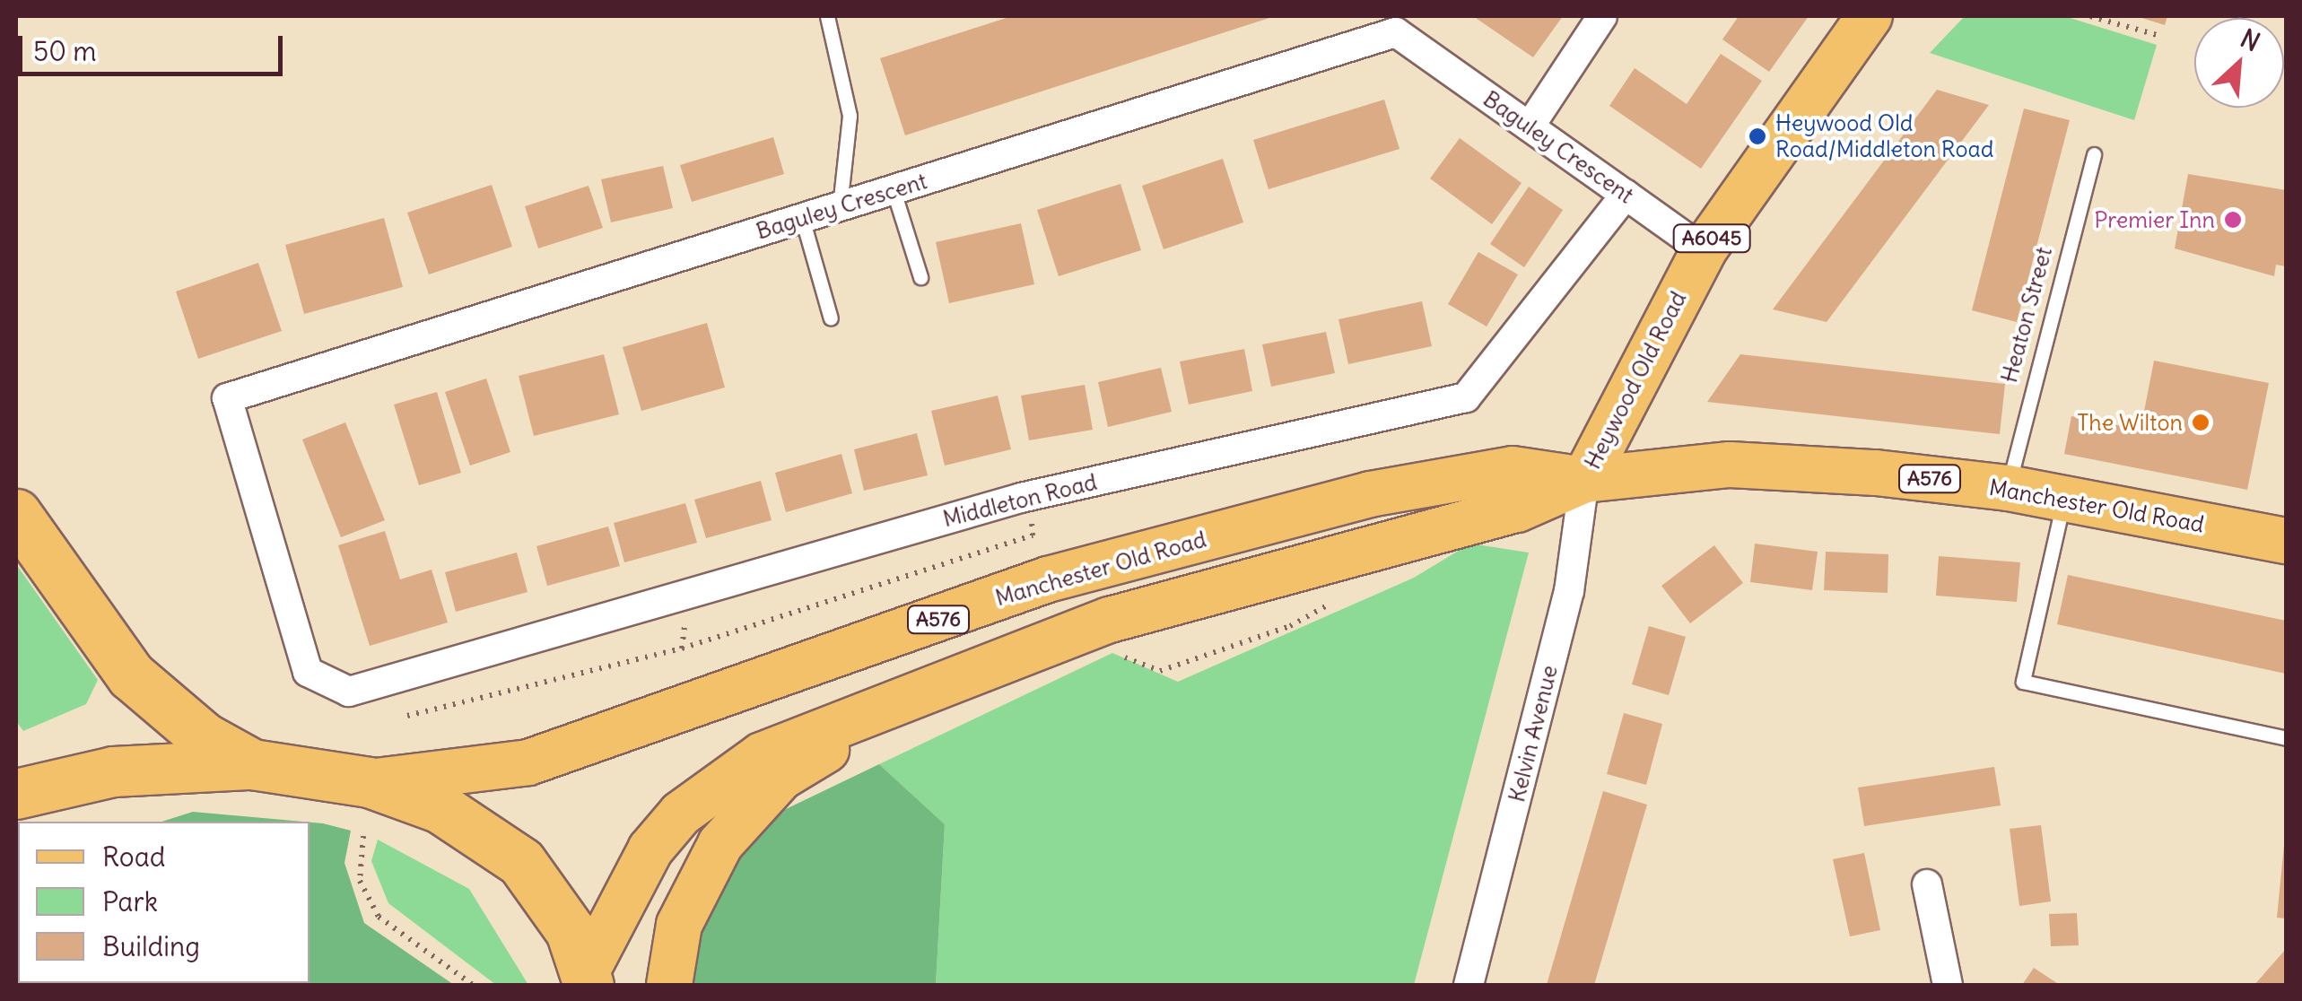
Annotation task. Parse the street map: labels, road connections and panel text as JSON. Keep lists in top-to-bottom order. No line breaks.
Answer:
{"streets":{"highway":["A576"],"main road":["A6045","Heywood Old Road","Manchester Old Road"],"street":["Baguley Crescent","Middleton Road","Kelvin Avenue"],"lane":["Heaton Street"]},"crossings":[["Baguley Crescent","Heywood Old Road"],["Baguley Crescent","Middleton Road"],["Heaton Street","Manchester Old Road"],["Heywood Old Road","Manchester Old Road"],["Heywood Old Road","Kelvin Avenue"],["A576","Manchester Old Road"],["Manchester Old Road","Kelvin Avenue"]],"places":["Heywood Old Road/Middleton Road","Premier Inn","The Wilton"],"legend":["Road","Park","Building"],"scale_bar":"50 m","north":"top right"}
